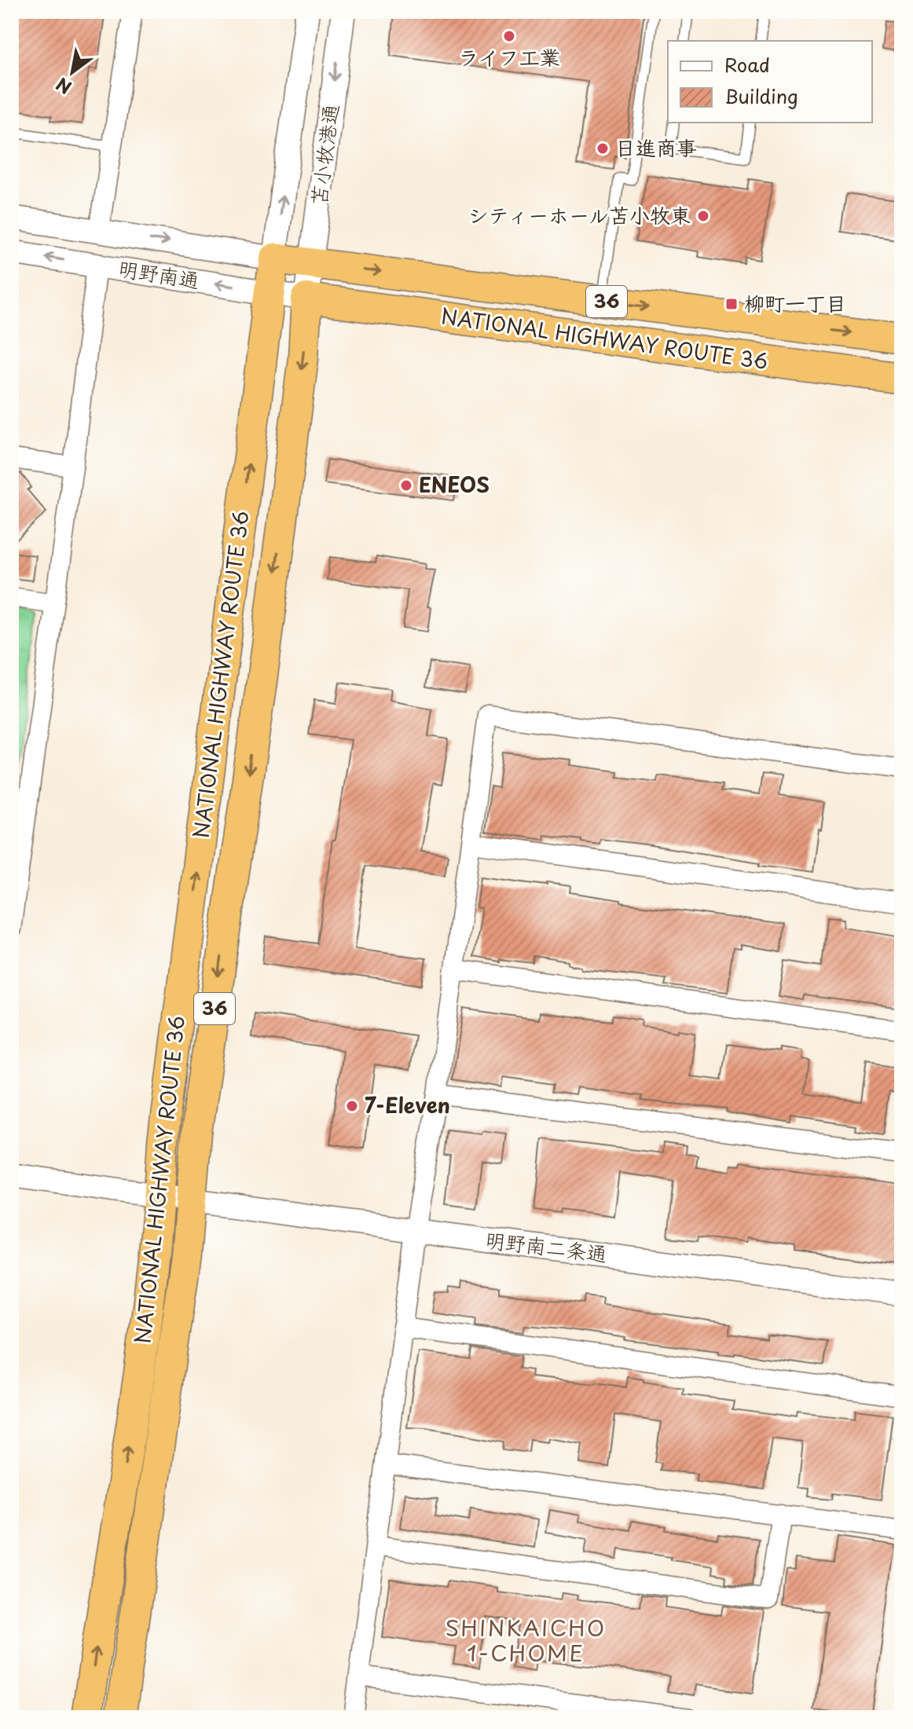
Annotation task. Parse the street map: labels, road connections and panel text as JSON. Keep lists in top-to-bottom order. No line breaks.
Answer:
{"streets":{"highway":["36","NATIONAL HIGHWAY ROUTE 36"],"street":["苫小牧港通","明野南通","明野南二条通"]},"crossings":[["苫小牧港通","明野南通"],["苫小牧港通","NATIONAL HIGHWAY ROUTE 36"],["明野南通","NATIONAL HIGHWAY ROUTE 36"],["NATIONAL HIGHWAY ROUTE 36","明野南二条通"]],"districts":["SHINKAICHO 1-CHOME"],"places":{"other":["ライフ工業","日進商事","シティーホール苫小牧東","ENEOS","7-Eleven"],"transit":["柳町一丁目"]},"legend":["Road","Building"],"north":"bottom left"}
